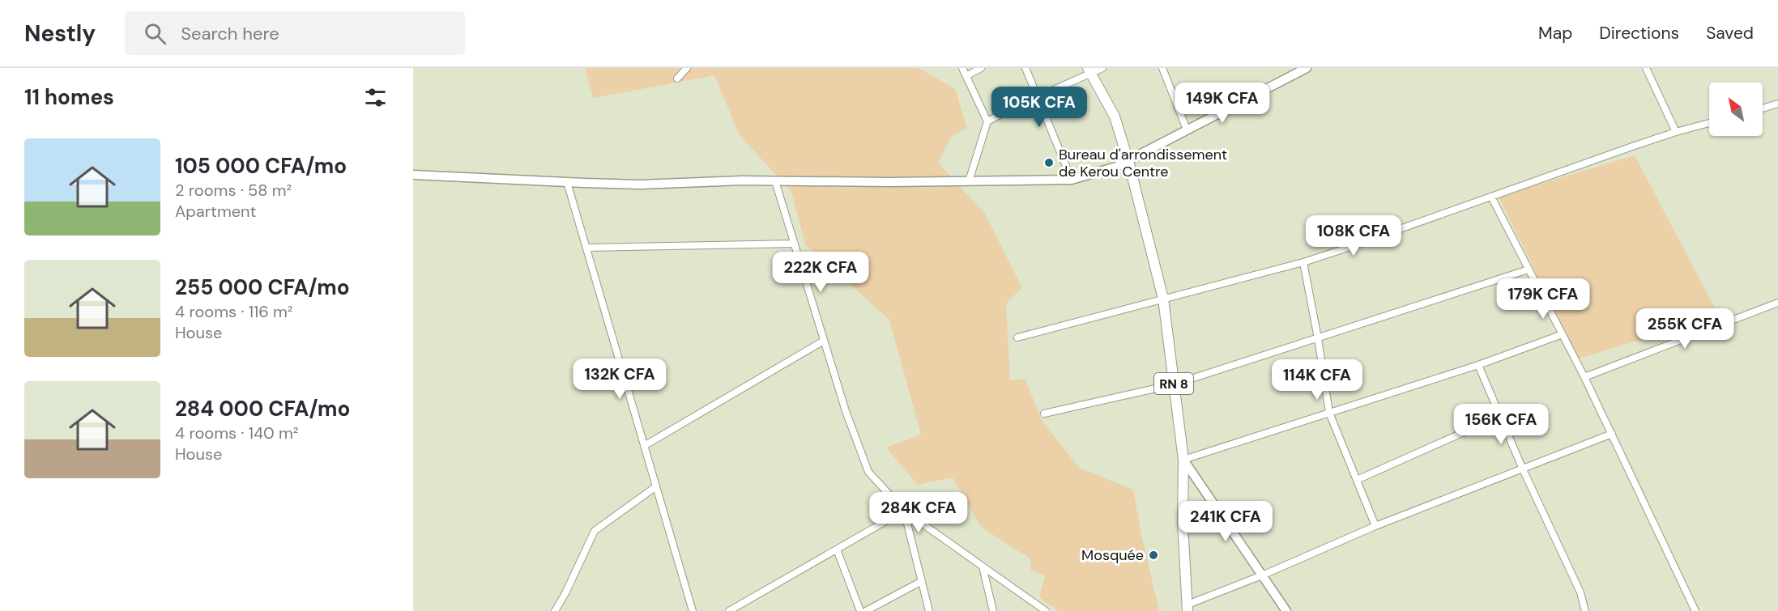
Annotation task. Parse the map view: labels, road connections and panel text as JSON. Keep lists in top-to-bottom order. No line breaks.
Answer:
{"streets":{"main road":["RN 8"]},"places":["Bureau d'arrondissement de Kerou Centre","Mosquée"],"north":"top left","page":{"header":"Nestly","search":"Search here","nav":["Map","Directions","Saved"],"heading":"11 homes","price":["149K CFA","105K CFA","108K CFA","222K CFA","179K CFA","255K CFA","132K CFA","114K CFA","156K CFA","284K CFA","241K CFA"],"list":[{"name":"105 000 CFA/mo","note":"2 rooms · 58 m² · Apartment"},{"name":"255 000 CFA/mo","note":"4 rooms · 116 m² · House"},{"name":"284 000 CFA/mo","note":"4 rooms · 140 m² · House"}]}}
